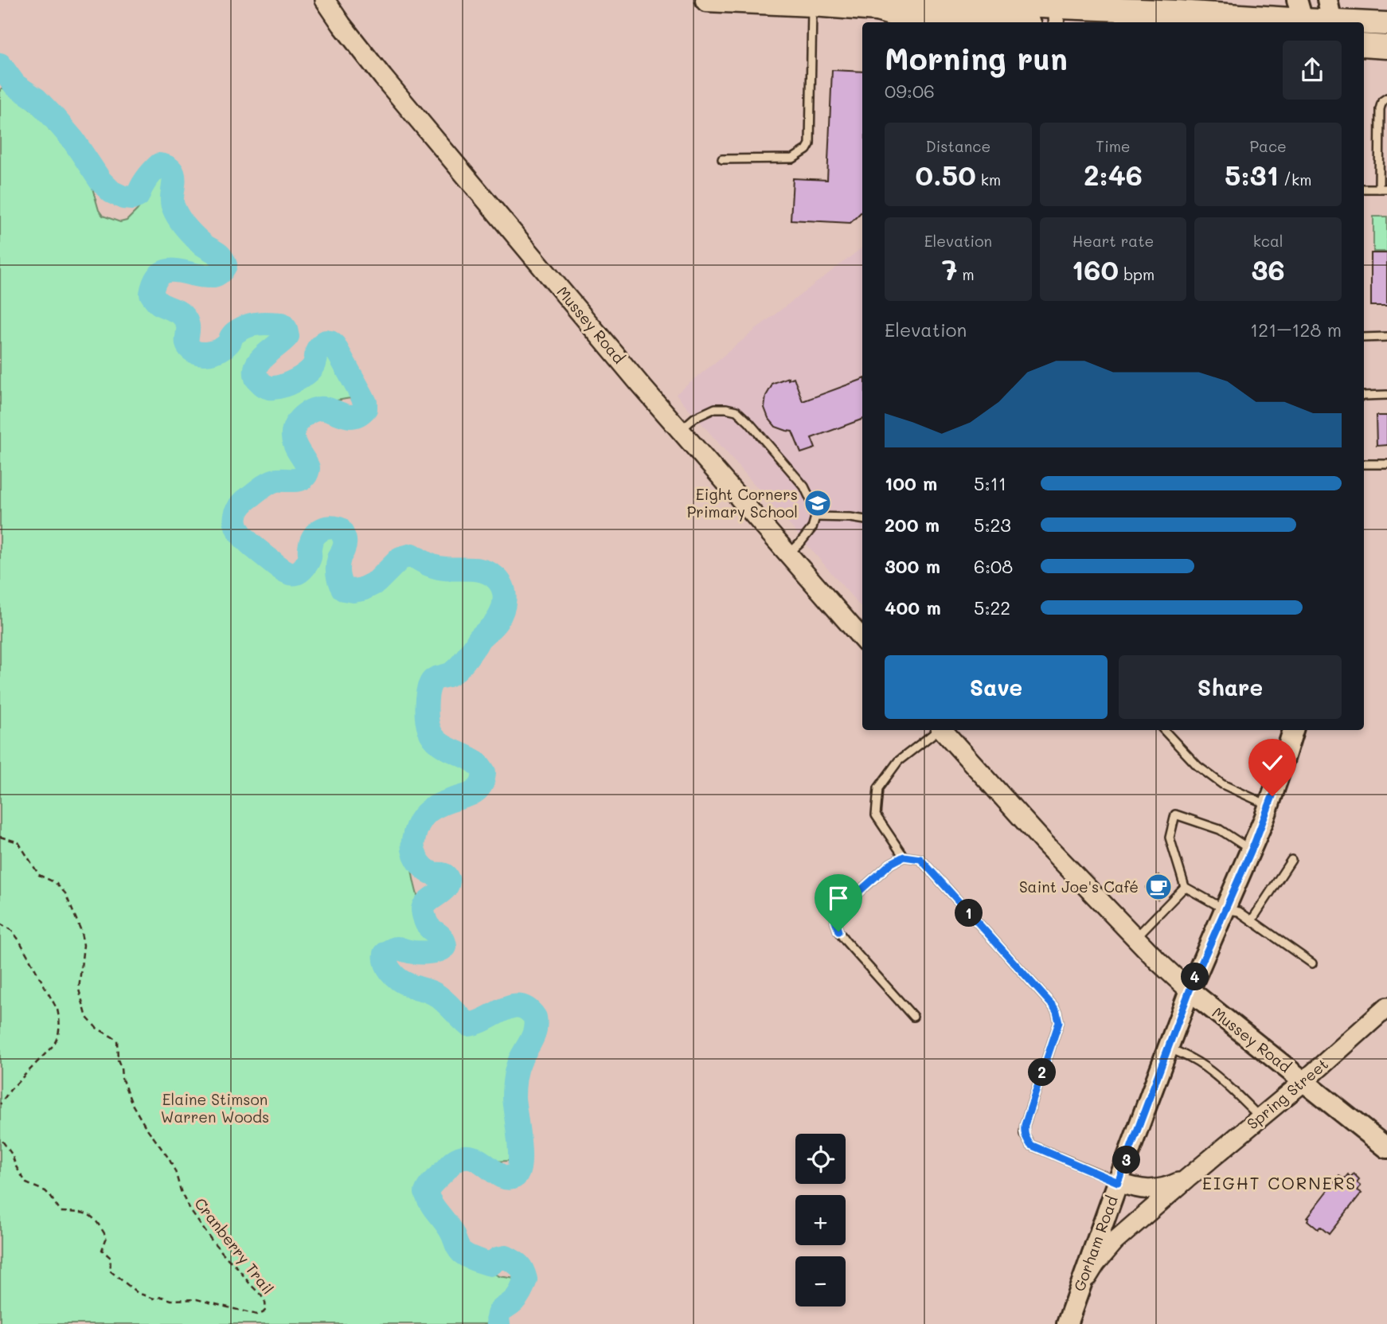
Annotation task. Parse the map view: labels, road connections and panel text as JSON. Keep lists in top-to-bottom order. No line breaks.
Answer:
{"streets":{"main road":["Mussey Road","Gorham Road"],"street":["Spring Street"],"path":["Cranberry Trail"]},"crossings":[["Mussey Road","Spring Street"],["Mussey Road","Gorham Road"],["Spring Street","Gorham Road"]],"districts":["EIGHT CORNERS"],"parks":["Elaine Stimson Warren Woods"],"places":{"school or university":["Eight Corners Primary School"],"cafe":["Saint Joe's Café"]},"page":{"heading":["Morning run","09:06"],"stats":[["Distance","0.50 km"],["Time","2:46"],["Pace","5:31 /km"],["Elevation","7 m"],["Heart rate","160 bpm"],["kcal","36"]],"chart":["Elevation","121–128 m"],"list":[{"name":"100 m","note":"5:11"},{"name":"200 m","note":"5:23"},{"name":"300 m","note":"6:08"},{"name":"400 m","note":"5:22"}],"buttons":["Save","Share"],"pins":["1","4","2","3"],"map_buttons":["+","−"]}}
